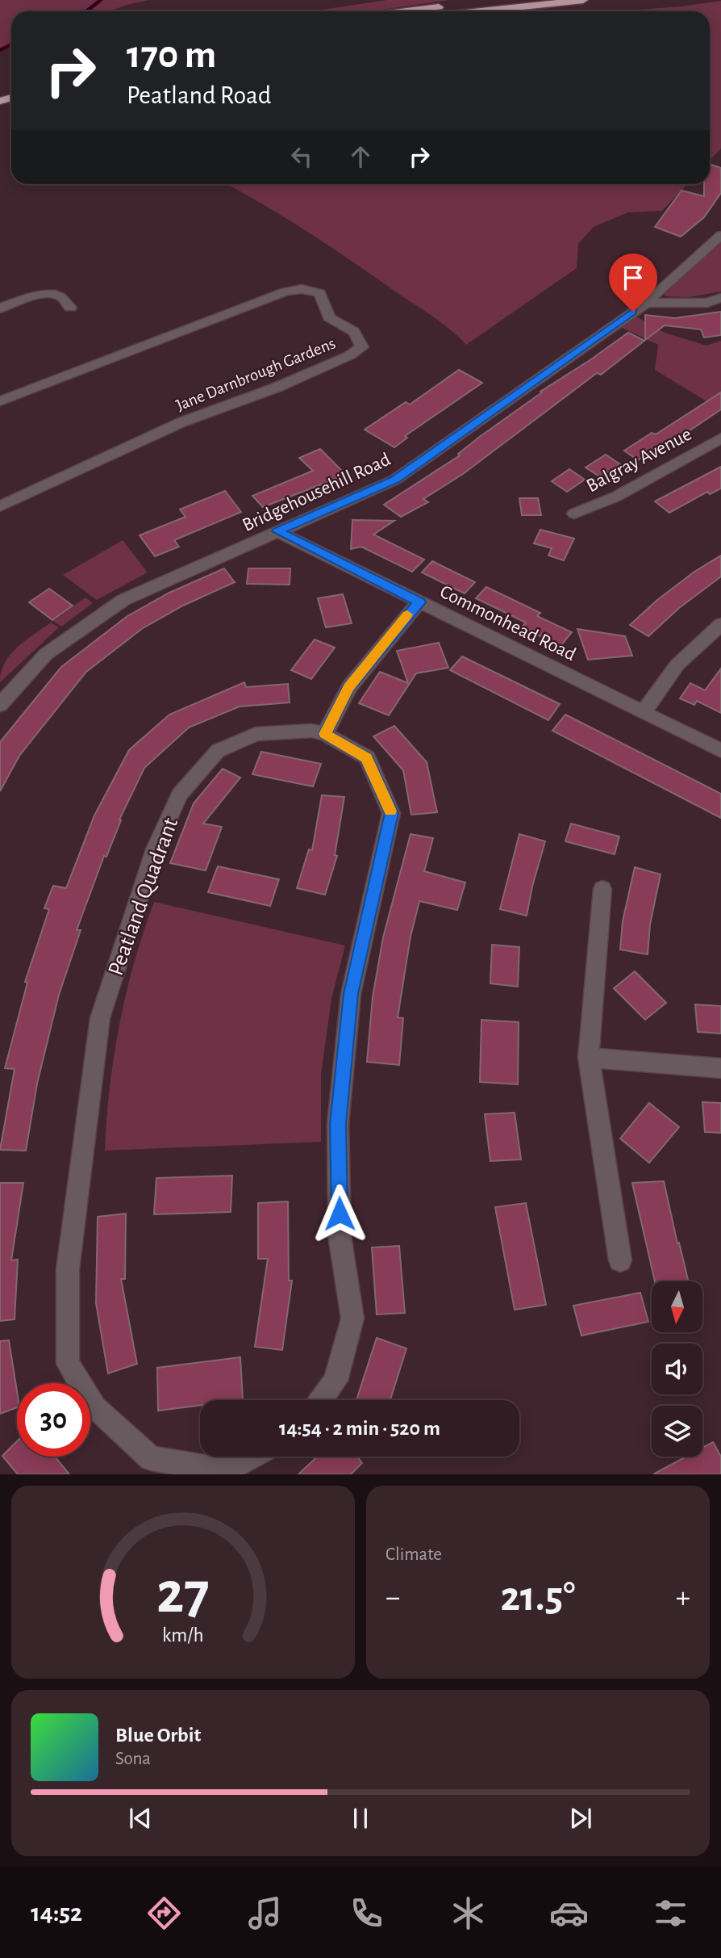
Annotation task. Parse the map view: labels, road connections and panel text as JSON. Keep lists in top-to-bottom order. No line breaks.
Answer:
{"streets":{"street":["Jane Darnbrough Gardens","Balgray Avenue","Bridgehousehill Road","Commonhead Road","Peatland Quadrant"]},"crossings":[["Bridgehousehill Road","Commonhead Road"]],"north":"bottom","page":{"turn":["170 m","Peatland Road"],"limit":"30","trip":"14:54 · 2 min · 520 m","tile":"Climate","heat":["−","21.5°","+"],"song":["Blue Orbit","Sona"],"tabs":"14:52","gauge":["27","km/h"]}}
